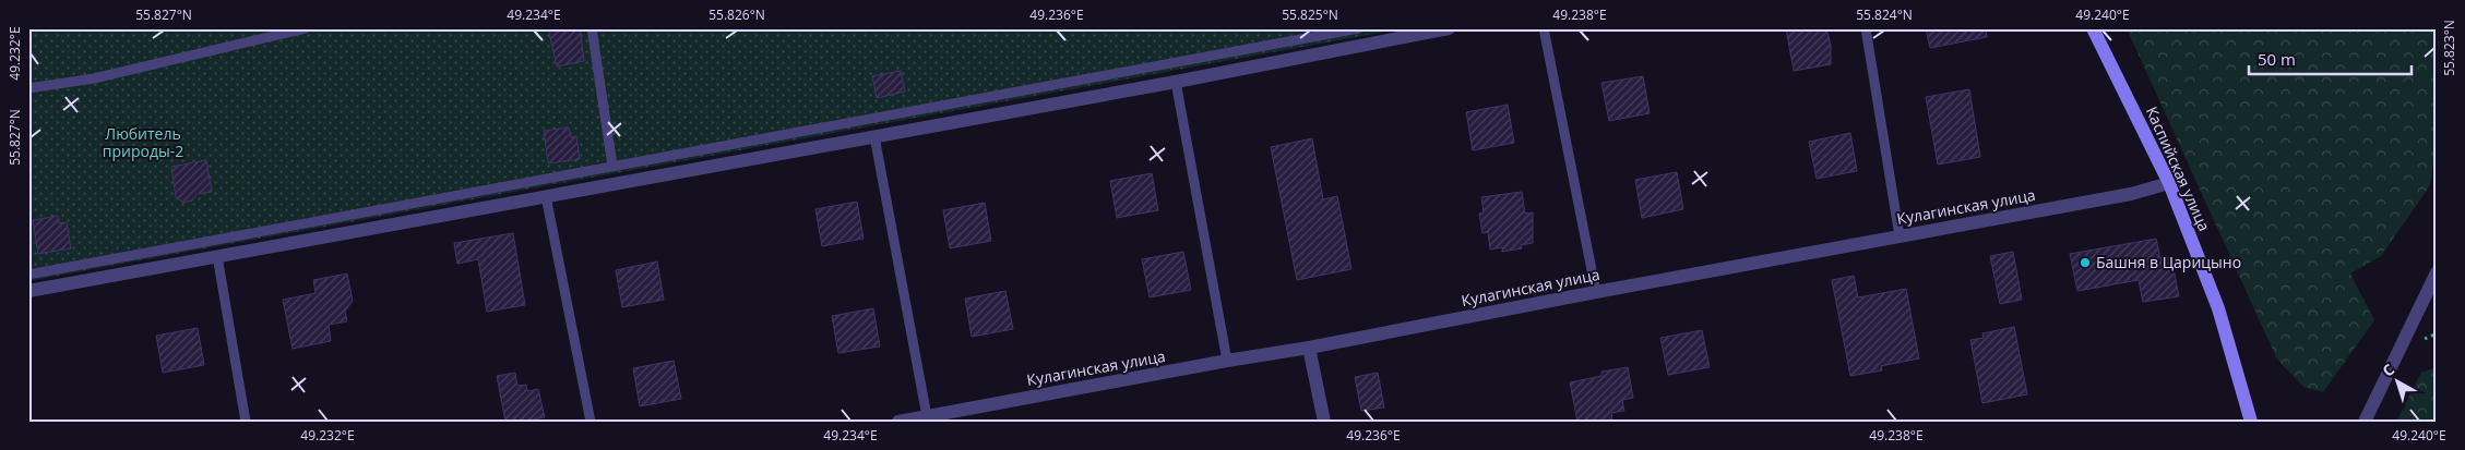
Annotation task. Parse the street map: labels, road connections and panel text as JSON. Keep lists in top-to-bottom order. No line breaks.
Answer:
{"streets":{"street":["Каспийская улица","Кулагинская улица"]},"crossings":[["Каспийская улица","Кулагинская улица"]],"parks":["Любитель природы-2"],"places":["Башня в Царицыно"],"scale_bar":"50 m","north":"top left","coordinates":["55.827°N","49.234°E","55.826°N","49.236°E","55.825°N","49.238°E","55.824°N","49.240°E","55.823°N","49.232°E"]}
